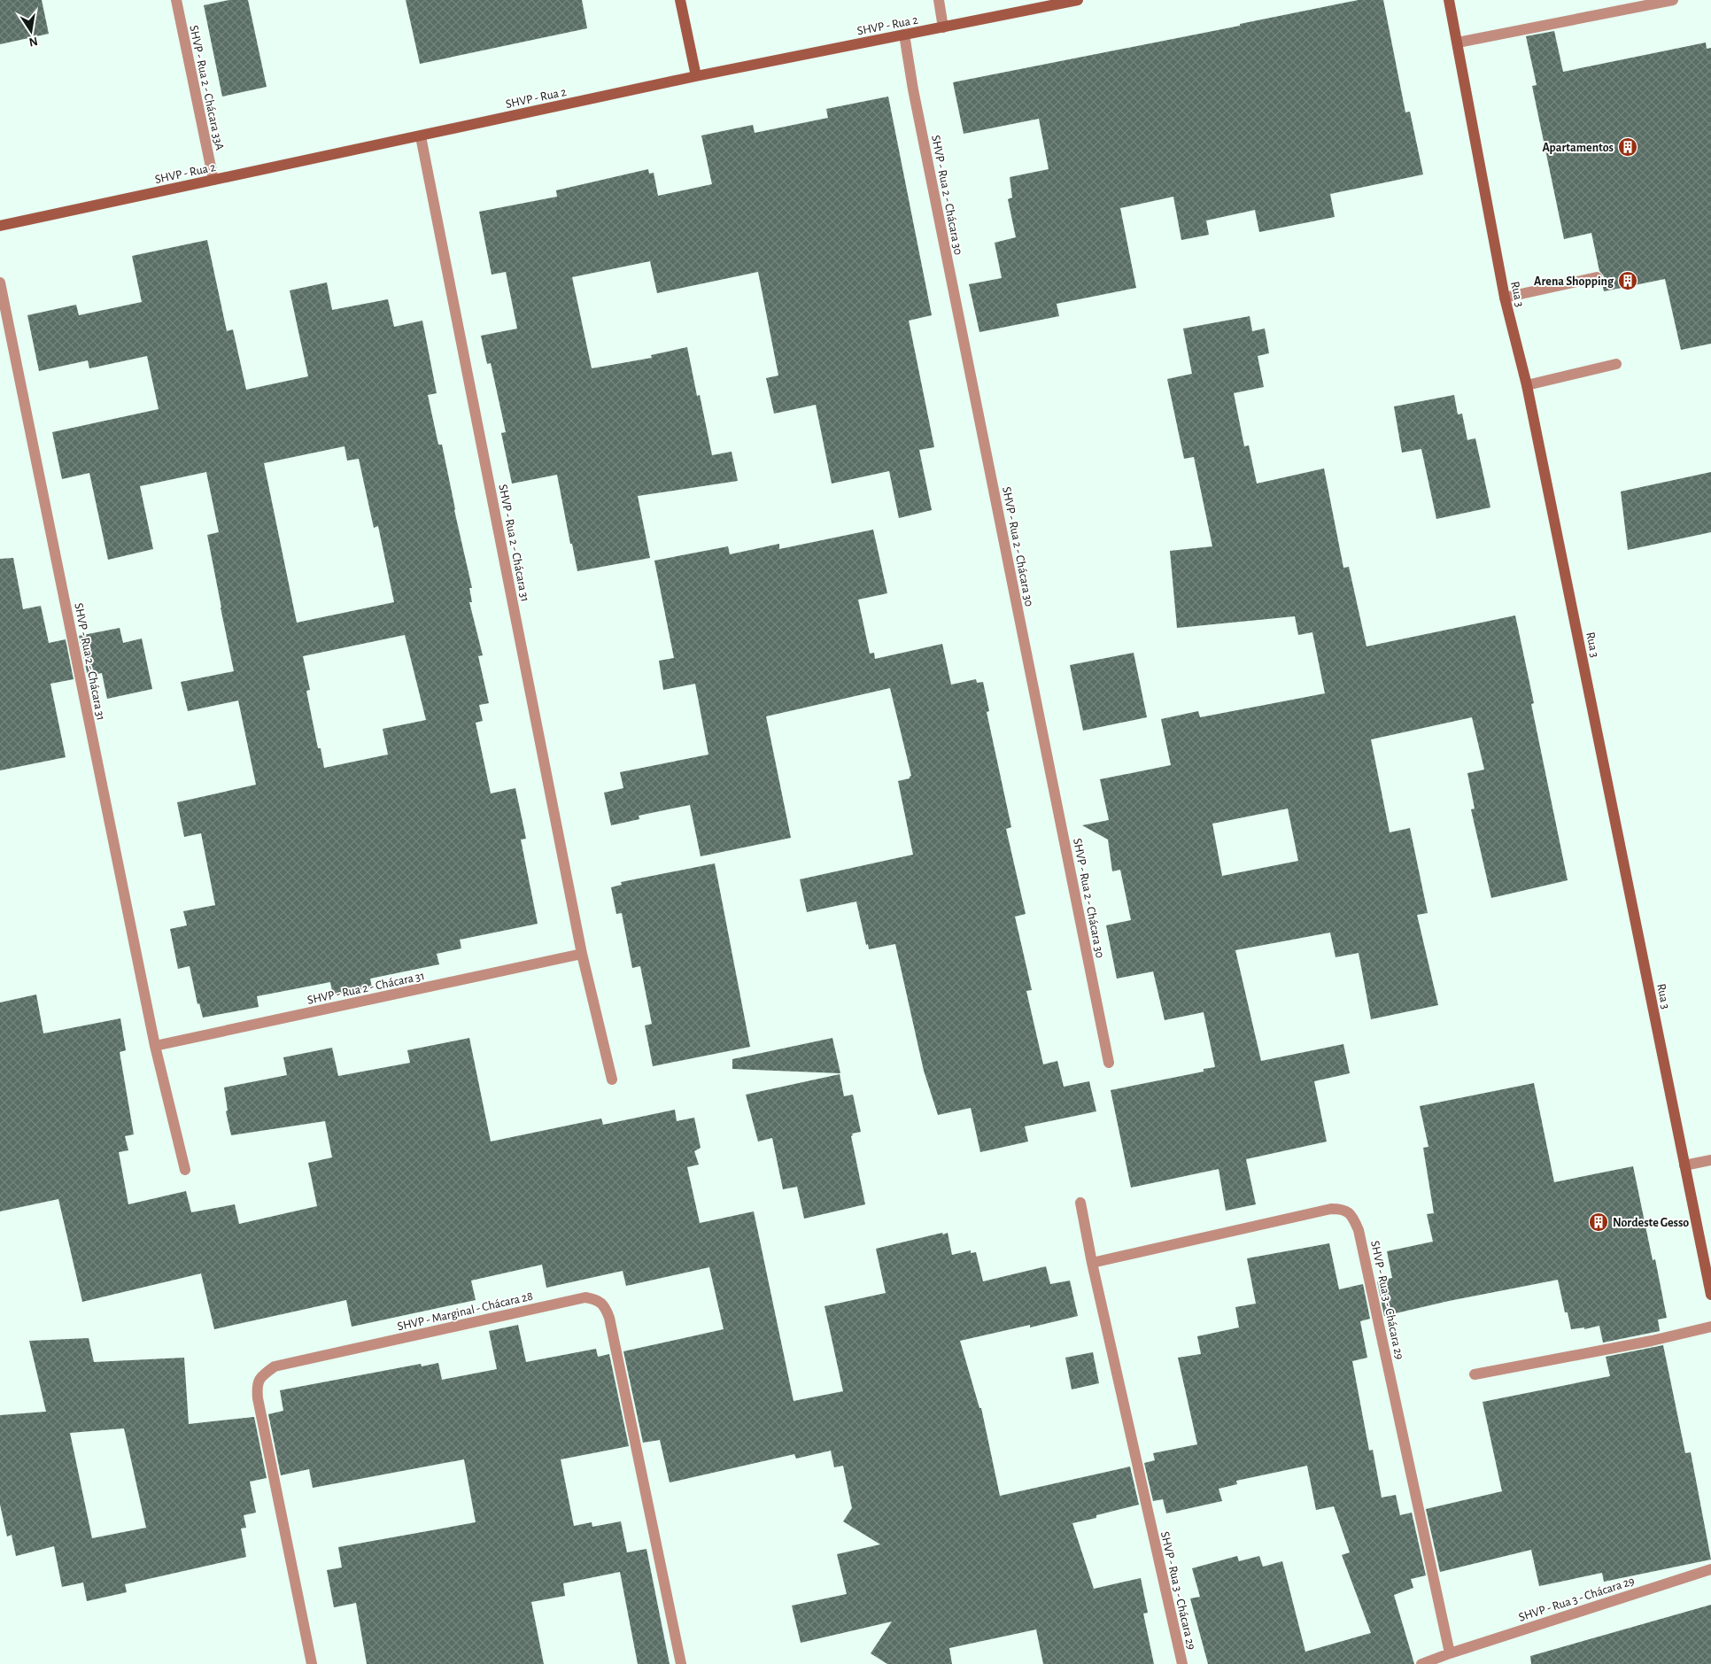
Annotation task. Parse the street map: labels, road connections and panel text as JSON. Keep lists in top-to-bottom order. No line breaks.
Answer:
{"streets":{"main road":["SHVP - Rua 2","Rua 3"],"street":["SHVP - Rua 2 - Chácara 33A","SHVP - Rua 2 - Chácara 30","SHVP - Rua 2 - Chácara 31","SHVP - Rua 3 - Chácara 29","SHVP - Marginal - Chácara 28"]},"crossings":[["SHVP - Rua 2","SHVP - Rua 2 - Chácara 33A"],["SHVP - Rua 2","SHVP - Rua 2 - Chácara 30"],["SHVP - Rua 2","SHVP - Rua 2 - Chácara 31"]],"places":{"building":["Apartamentos","Arena Shopping","Nordeste Gesso"]},"north":"bottom"}
